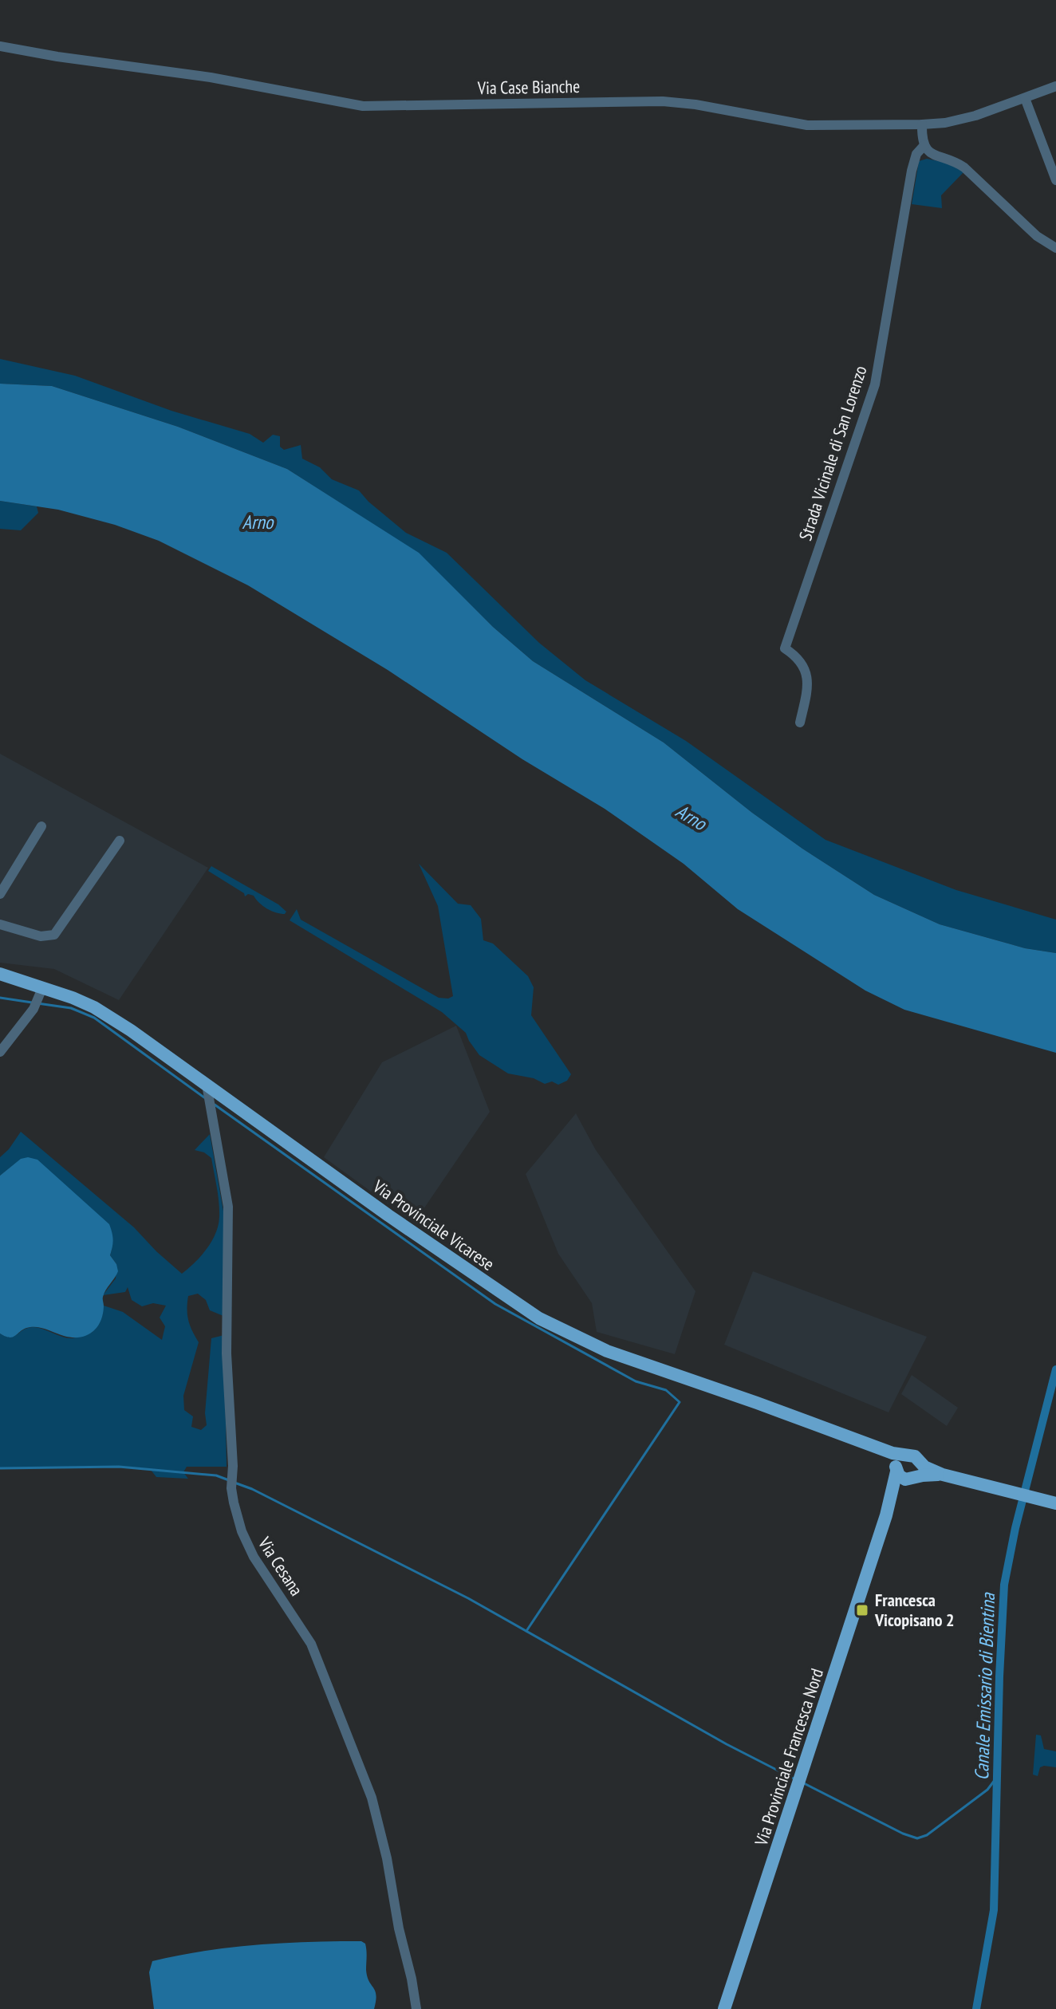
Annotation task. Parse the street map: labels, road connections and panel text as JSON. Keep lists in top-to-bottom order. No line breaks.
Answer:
{"streets":{"main road":["Via Provinciale Vicarese","Via Provinciale Francesca Nord"],"street":["Via Case Bianche","Strada Vicinale di San Lorenzo","Via Cesana"]},"crossings":[["Via Provinciale Vicarese","Via Cesana"]],"water":["Arno","Canale Emissario di Bientina"],"places":{"transit":["Francesca Vicopisano 2"]}}
